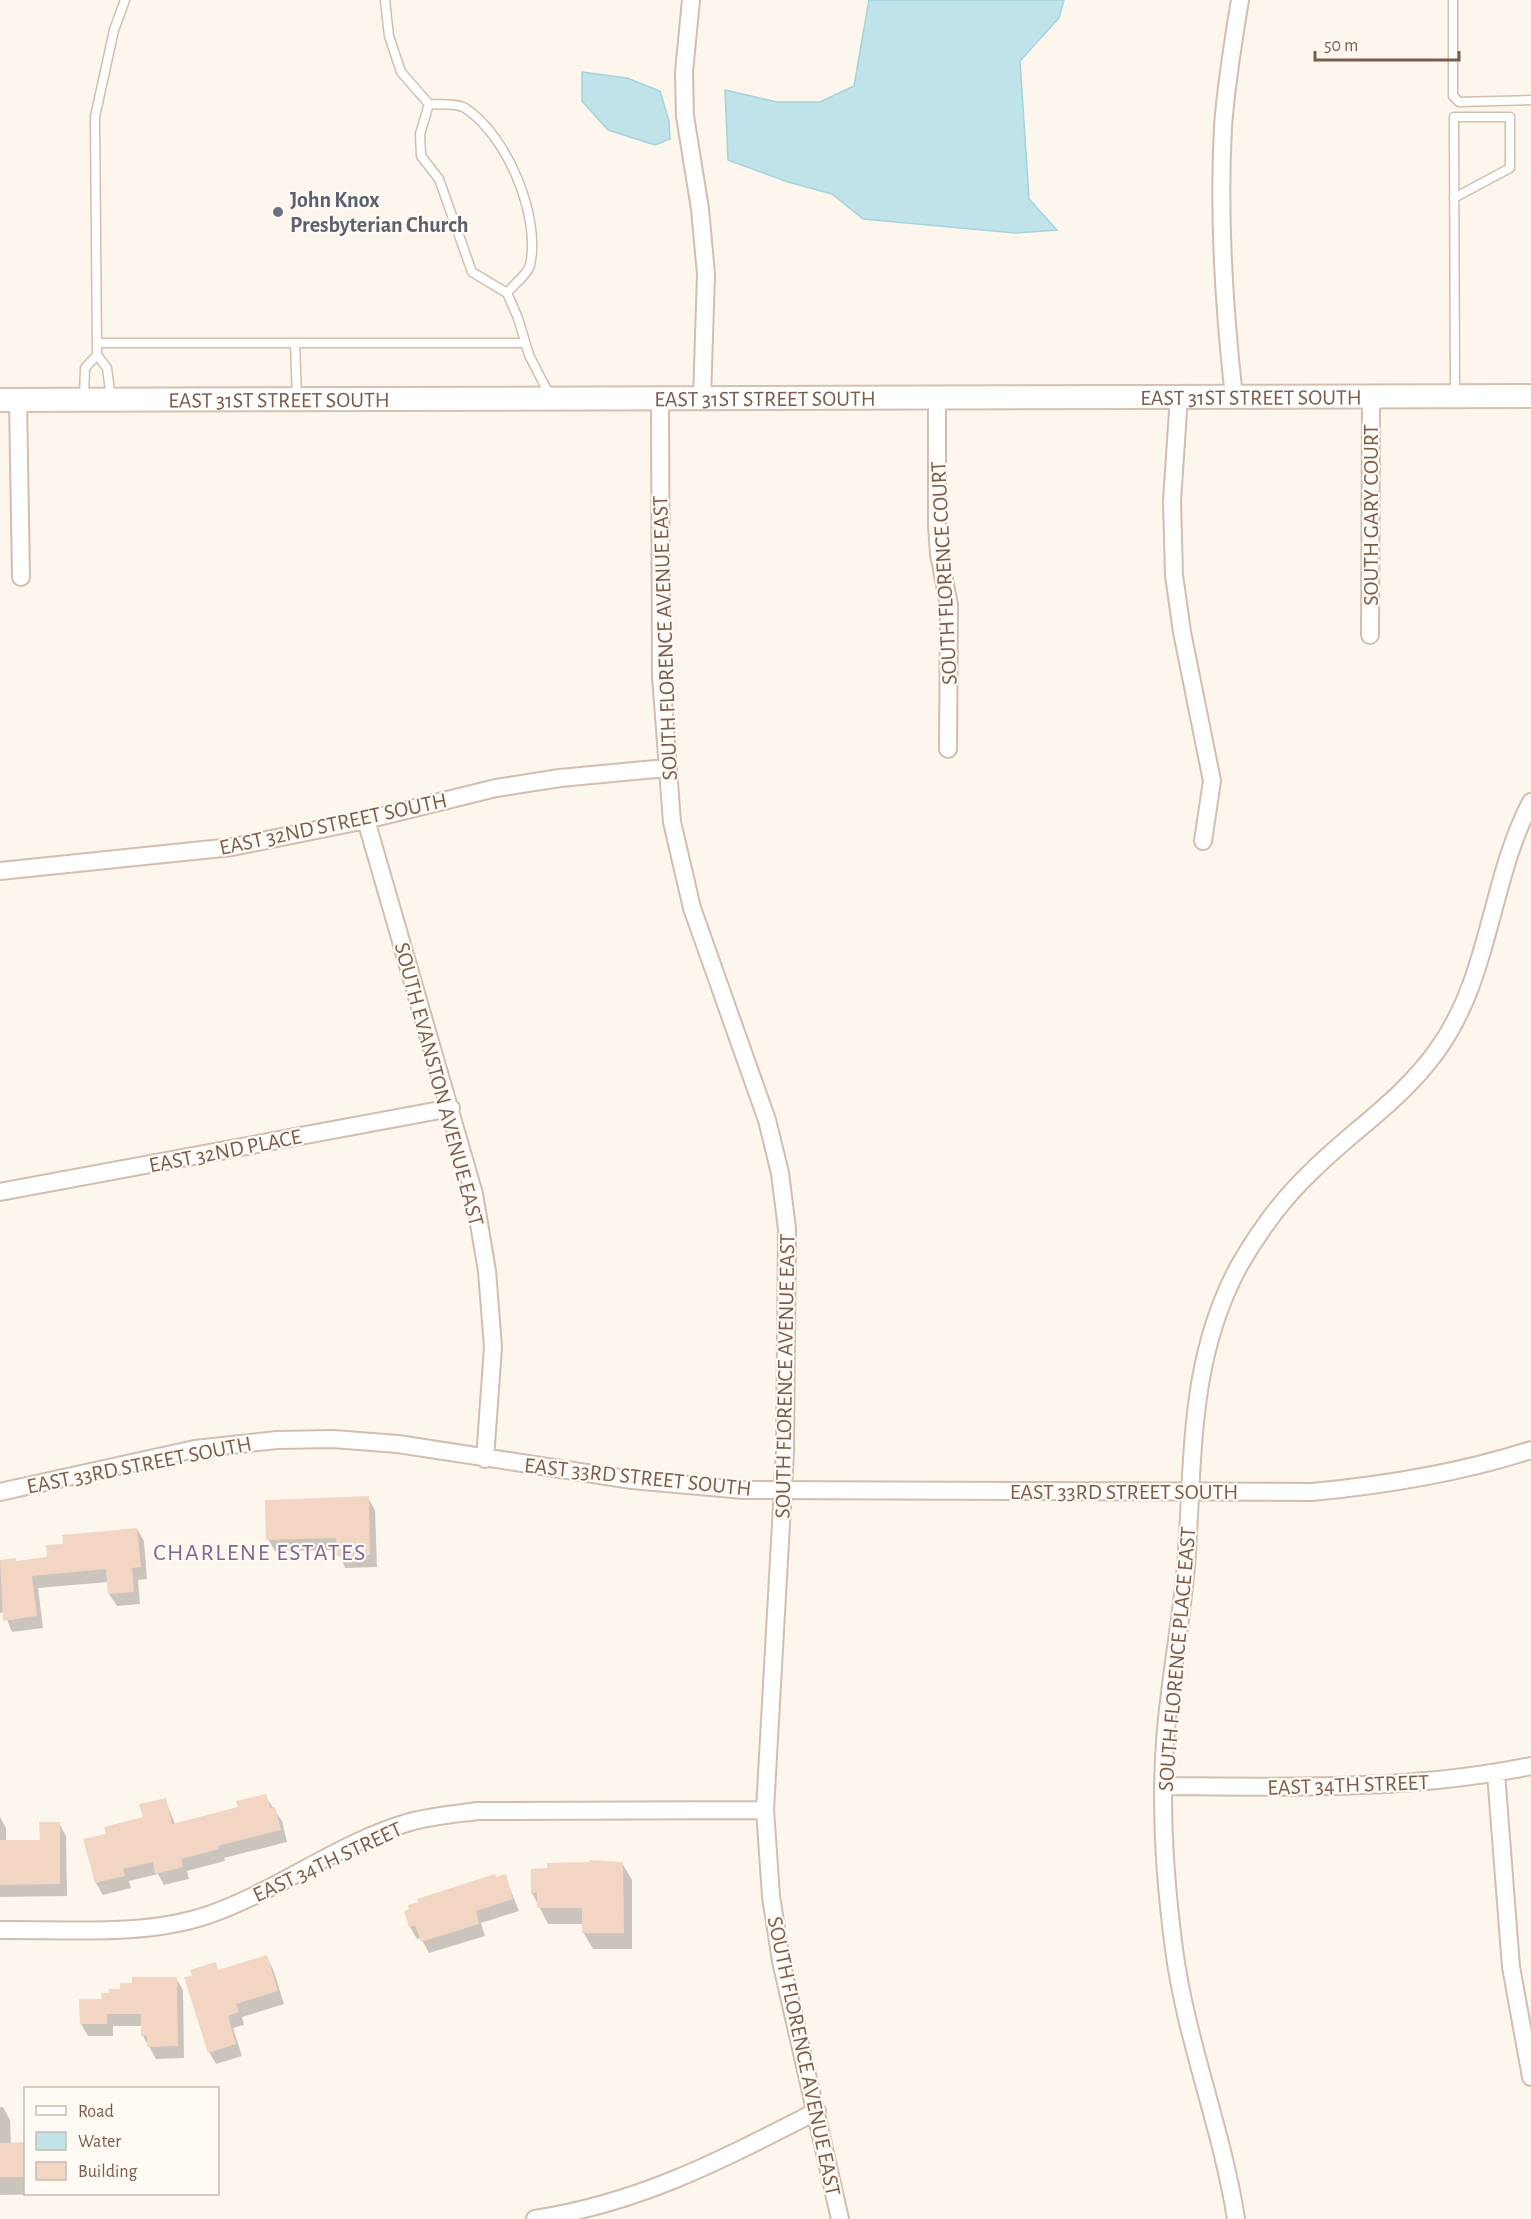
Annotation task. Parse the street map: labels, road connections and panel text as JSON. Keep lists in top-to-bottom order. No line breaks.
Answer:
{"streets":{"main road":["EAST 31ST STREET SOUTH"],"street":["SOUTH GARY COURT","SOUTH FLORENCE COURT","SOUTH FLORENCE AVENUE EAST","EAST 32ND STREET SOUTH","SOUTH EVANSTON AVENUE EAST","EAST 32ND PLACE","EAST 33RD STREET SOUTH","SOUTH FLORENCE PLACE EAST","EAST 34TH STREET"]},"crossings":[["EAST 31ST STREET SOUTH","SOUTH GARY COURT"],["EAST 31ST STREET SOUTH","SOUTH FLORENCE COURT"],["EAST 31ST STREET SOUTH","SOUTH FLORENCE AVENUE EAST"],["SOUTH FLORENCE AVENUE EAST","EAST 32ND STREET SOUTH"],["SOUTH FLORENCE AVENUE EAST","EAST 33RD STREET SOUTH"],["SOUTH FLORENCE AVENUE EAST","EAST 34TH STREET"],["EAST 32ND STREET SOUTH","SOUTH EVANSTON AVENUE EAST"],["SOUTH EVANSTON AVENUE EAST","EAST 32ND PLACE"],["SOUTH EVANSTON AVENUE EAST","EAST 33RD STREET SOUTH"],["EAST 33RD STREET SOUTH","SOUTH FLORENCE PLACE EAST"],["SOUTH FLORENCE PLACE EAST","EAST 34TH STREET"]],"districts":["CHARLENE ESTATES"],"places":["John Knox Presbyterian Church"],"legend":["Road","Water","Building"],"scale_bar":"50 m"}
